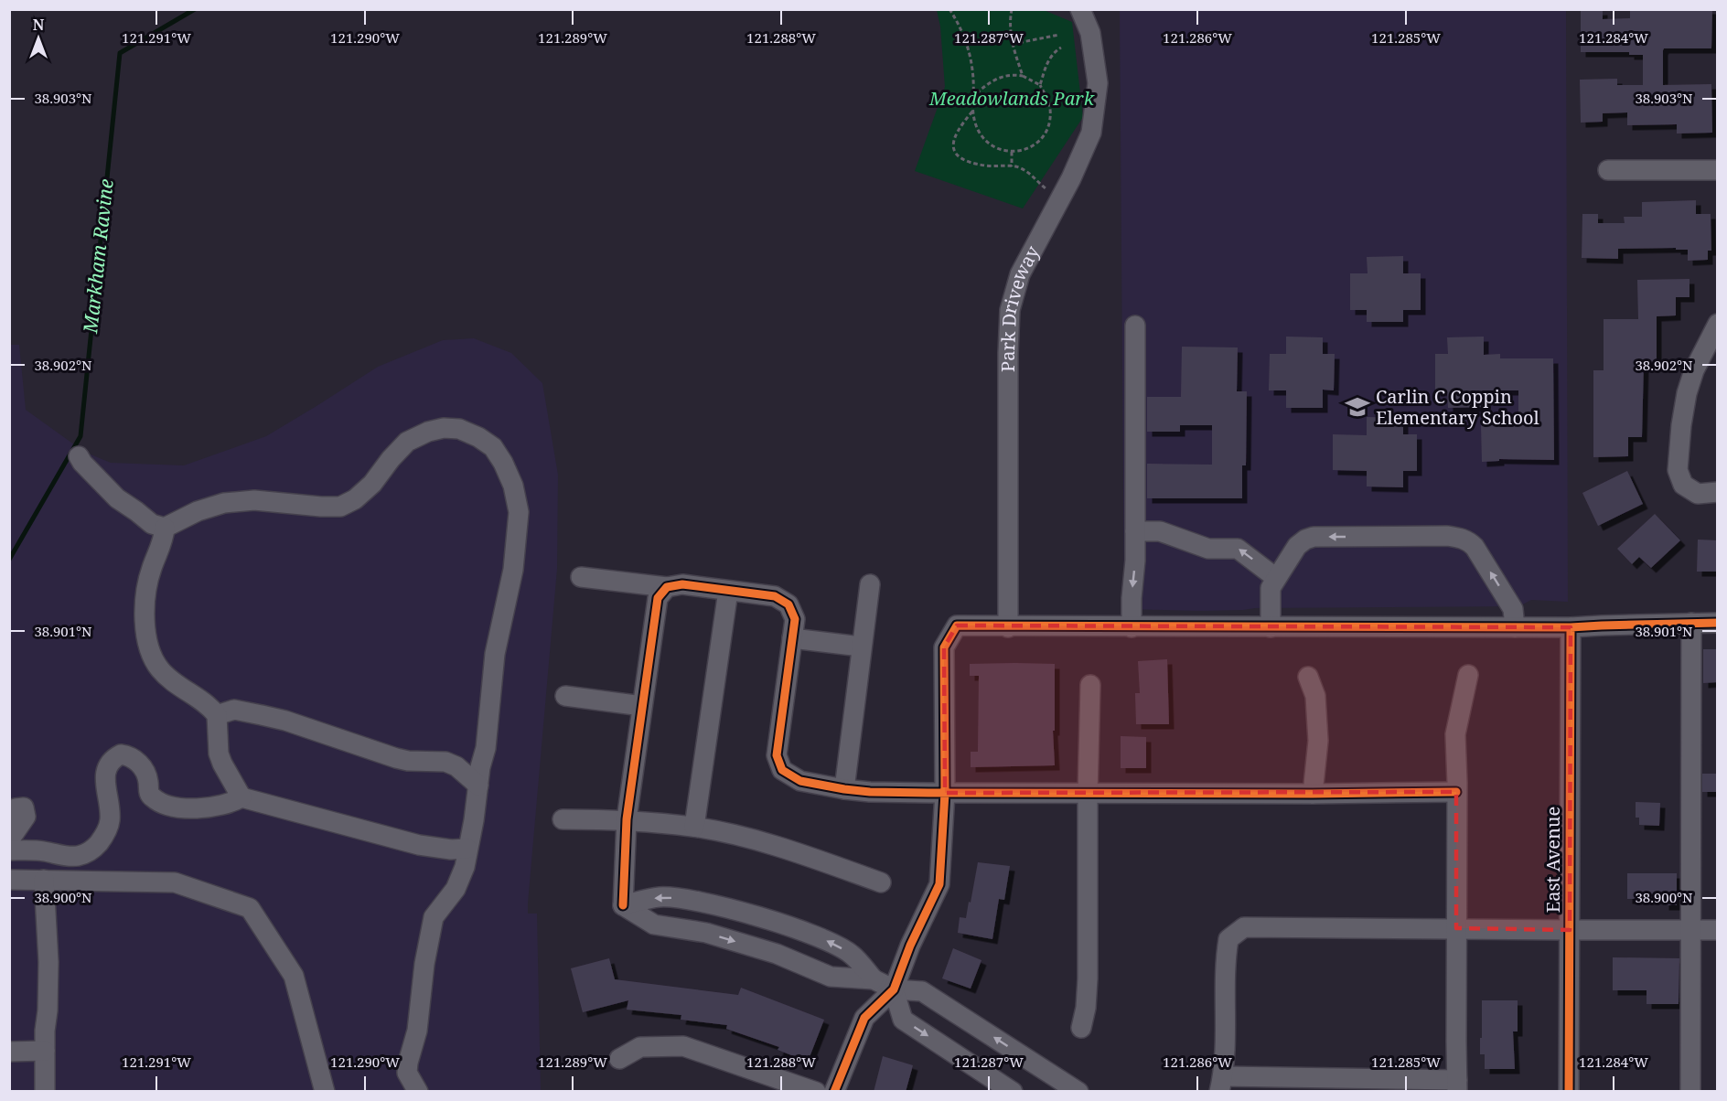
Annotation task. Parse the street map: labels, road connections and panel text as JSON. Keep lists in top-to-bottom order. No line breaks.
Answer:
{"streets":{"street":["Park Driveway","East Avenue"]},"water":["Markham Ravine"],"parks":["Meadowlands Park"],"places":{"school or university":["Carlin C Coppin Elementary School"]},"north":"top","coordinates":["121.291°W","121.290°W","121.289°W","121.288°W","121.287°W","121.286°W","121.285°W","121.284°W","38.903°N","38.902°N","38.901°N","38.900°N"]}
